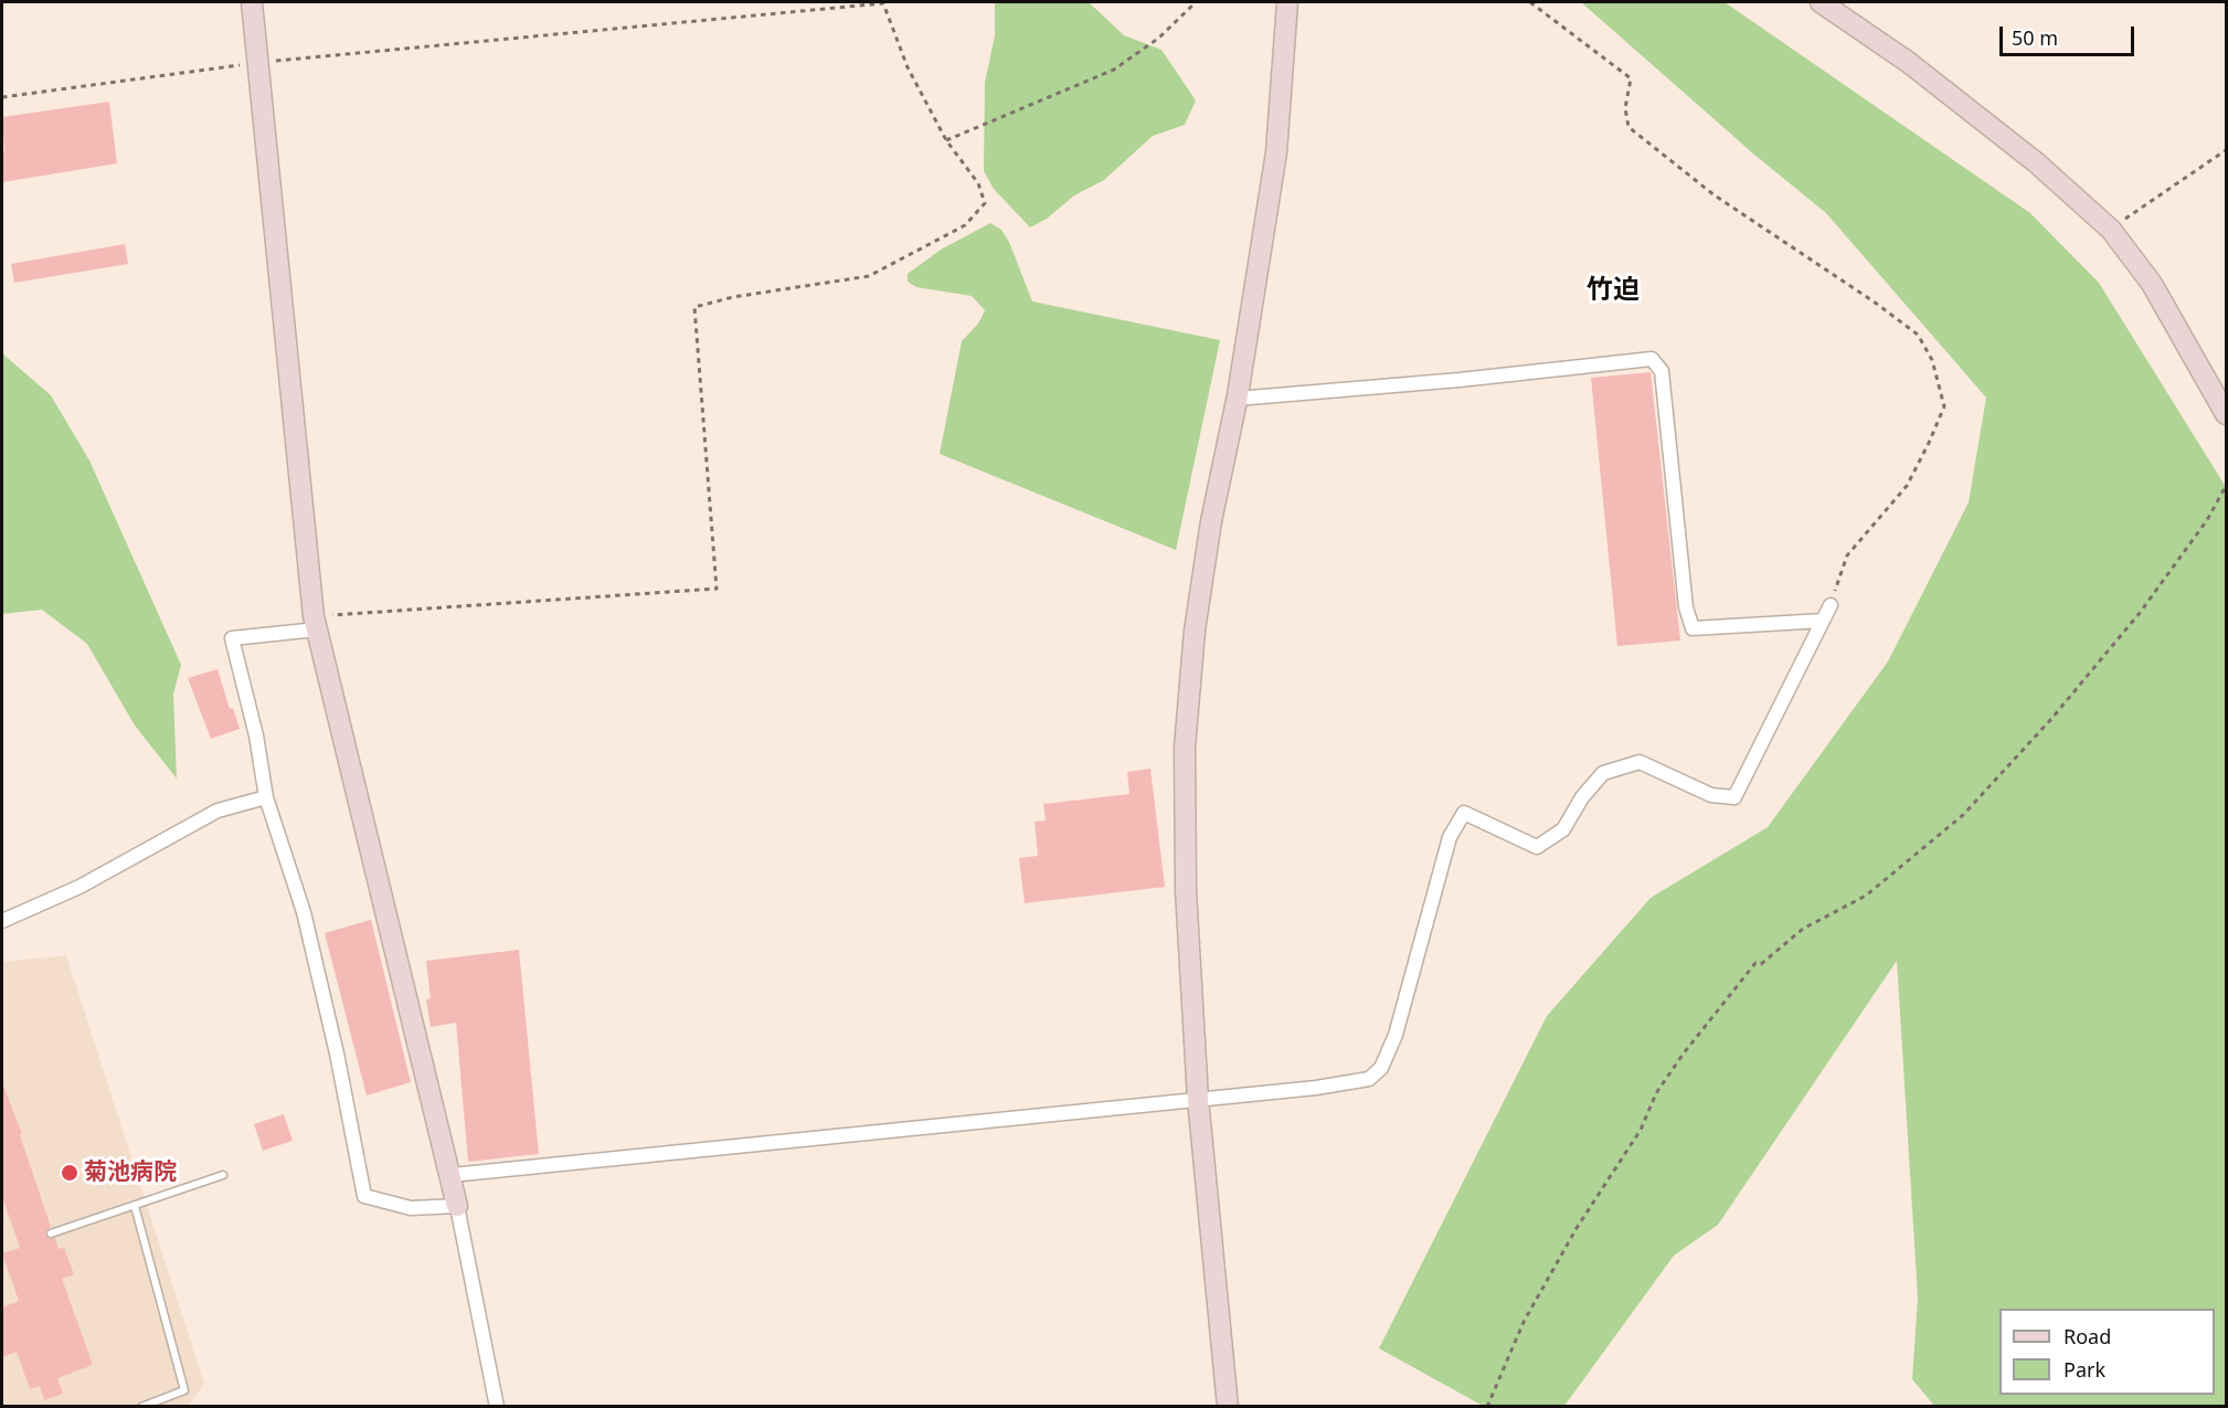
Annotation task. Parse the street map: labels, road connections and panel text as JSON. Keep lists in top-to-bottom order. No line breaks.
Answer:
{"districts":["竹迫"],"places":["菊池病院"],"legend":["Road","Park"],"scale_bar":"50 m"}
